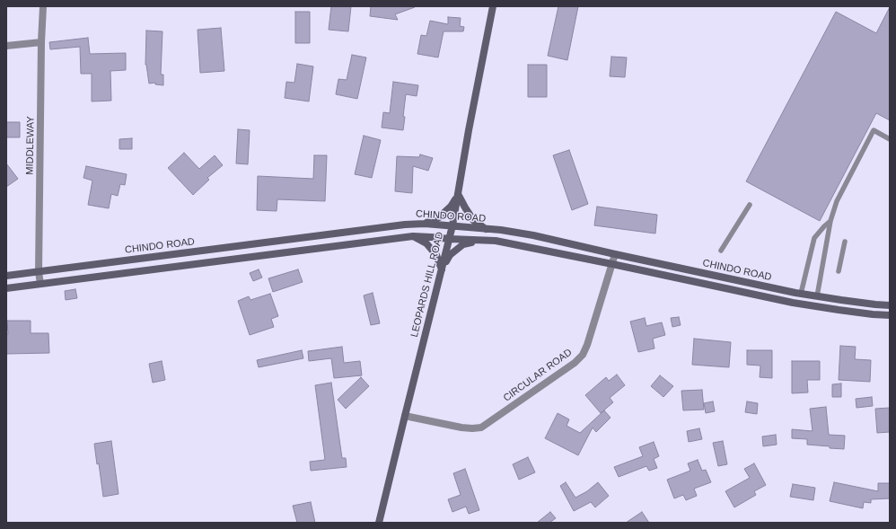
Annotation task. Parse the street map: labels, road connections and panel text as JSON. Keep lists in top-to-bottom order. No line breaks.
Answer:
{"streets":{"main road":["CHINDO ROAD","LEOPARDS HILL ROAD"],"street":["MIDDLEWAY","CIRCULAR ROAD"]},"crossings":[["MIDDLEWAY","CHINDO ROAD"],["CHINDO ROAD","LEOPARDS HILL ROAD"],["CHINDO ROAD","CIRCULAR ROAD"],["LEOPARDS HILL ROAD","CIRCULAR ROAD"]]}
